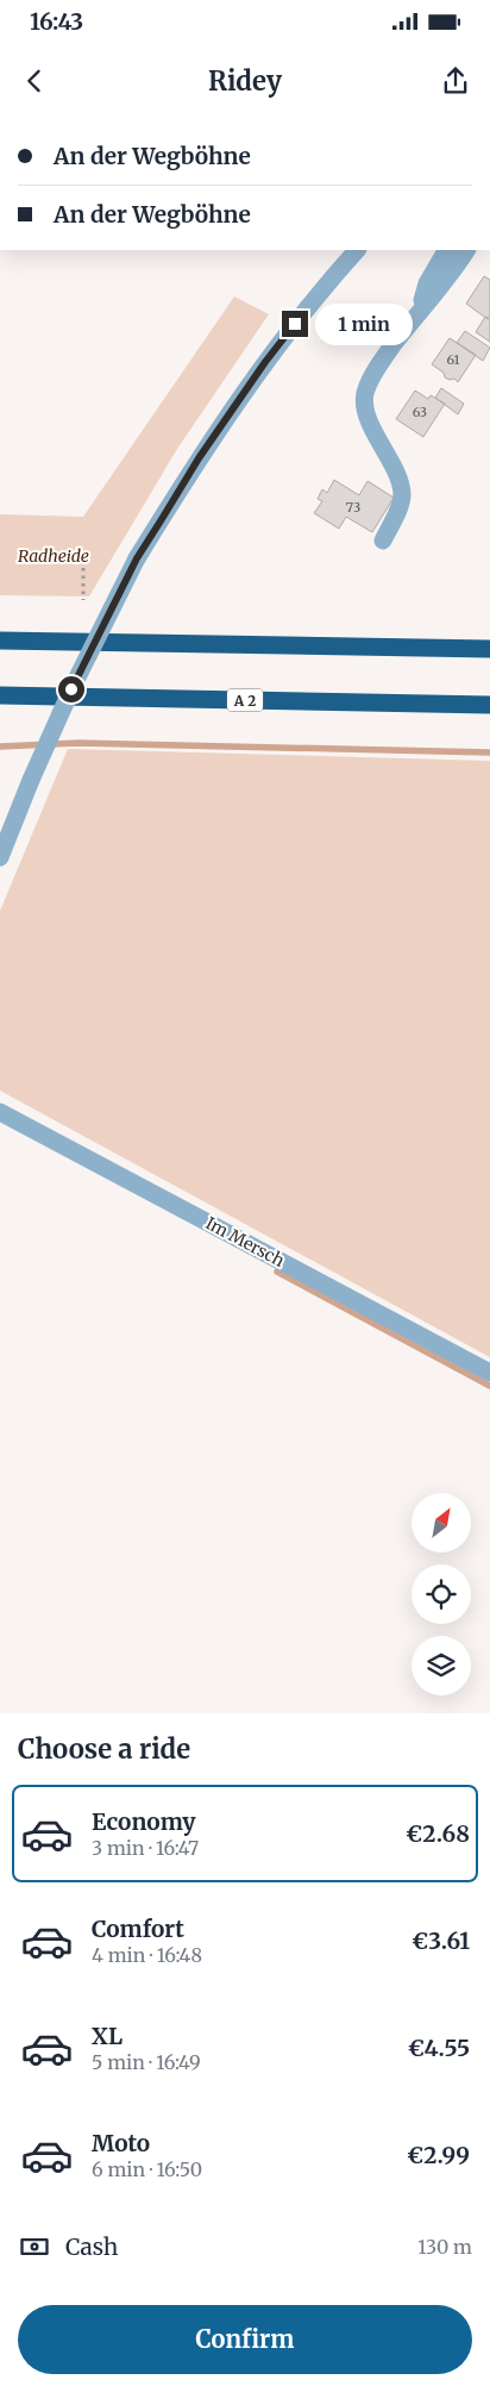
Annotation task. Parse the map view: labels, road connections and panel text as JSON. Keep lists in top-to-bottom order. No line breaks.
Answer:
{"streets":{"highway":["A 2"],"street":["Im Mersch"]},"parks":["Radheide"],"house_numbers":["61","63","73"],"north":"top right","page":{"status":"16:43","header":"Ridey","banner":["An der Wegböhne","An der Wegböhne"],"bubble":"1 min","heading":"Choose a ride","list":[{"name":"Economy","note":"3 min · 16:47","value":"€2.68"},{"name":"Comfort","note":"4 min · 16:48","value":"€3.61"},{"name":"XL","note":"5 min · 16:49","value":"€4.55"},{"name":"Moto","note":"6 min · 16:50","value":"€2.99"}],"pay":["Cash","130 m"],"buttons":"Confirm"}}
